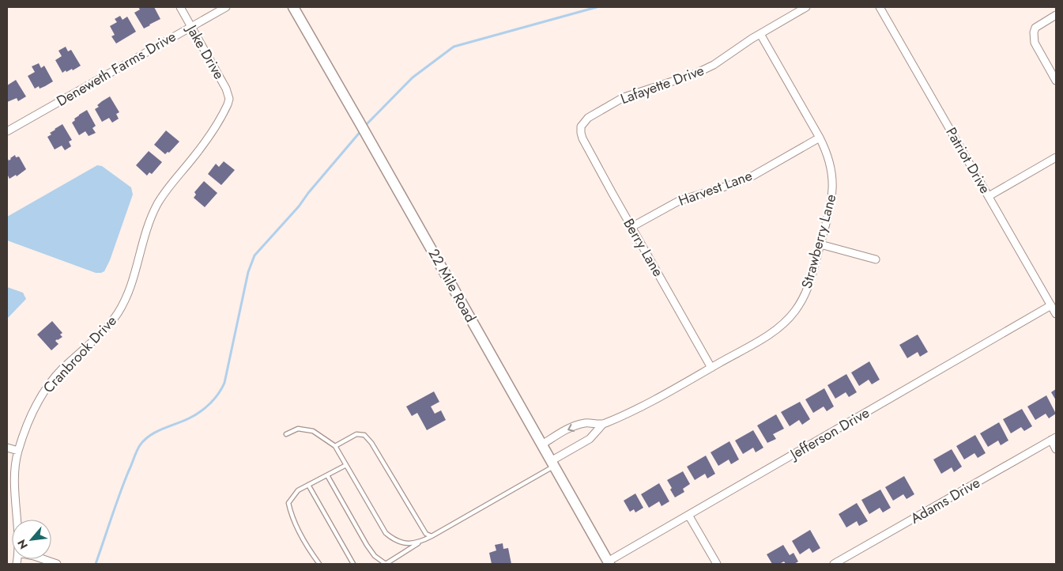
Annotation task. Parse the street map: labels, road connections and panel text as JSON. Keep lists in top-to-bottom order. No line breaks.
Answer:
{"streets":{"street":["Jake Drive","Deneweth Farms Drive","Lafayette Drive","Patriot Drive","Harvest Lane","Strawberry Lane","Berry Lane","22 Mile Road","Cranbrook Drive","Jefferson Drive","Adams Drive"]},"crossings":[["Jake Drive","Deneweth Farms Drive"],["Jake Drive","Cranbrook Drive"],["Lafayette Drive","Strawberry Lane"],["Lafayette Drive","Berry Lane"],["Patriot Drive","Jefferson Drive"],["Harvest Lane","Strawberry Lane"],["Harvest Lane","Berry Lane"],["Strawberry Lane","Berry Lane"],["Strawberry Lane","22 Mile Road"],["22 Mile Road","Jefferson Drive"]],"north":"bottom left"}
